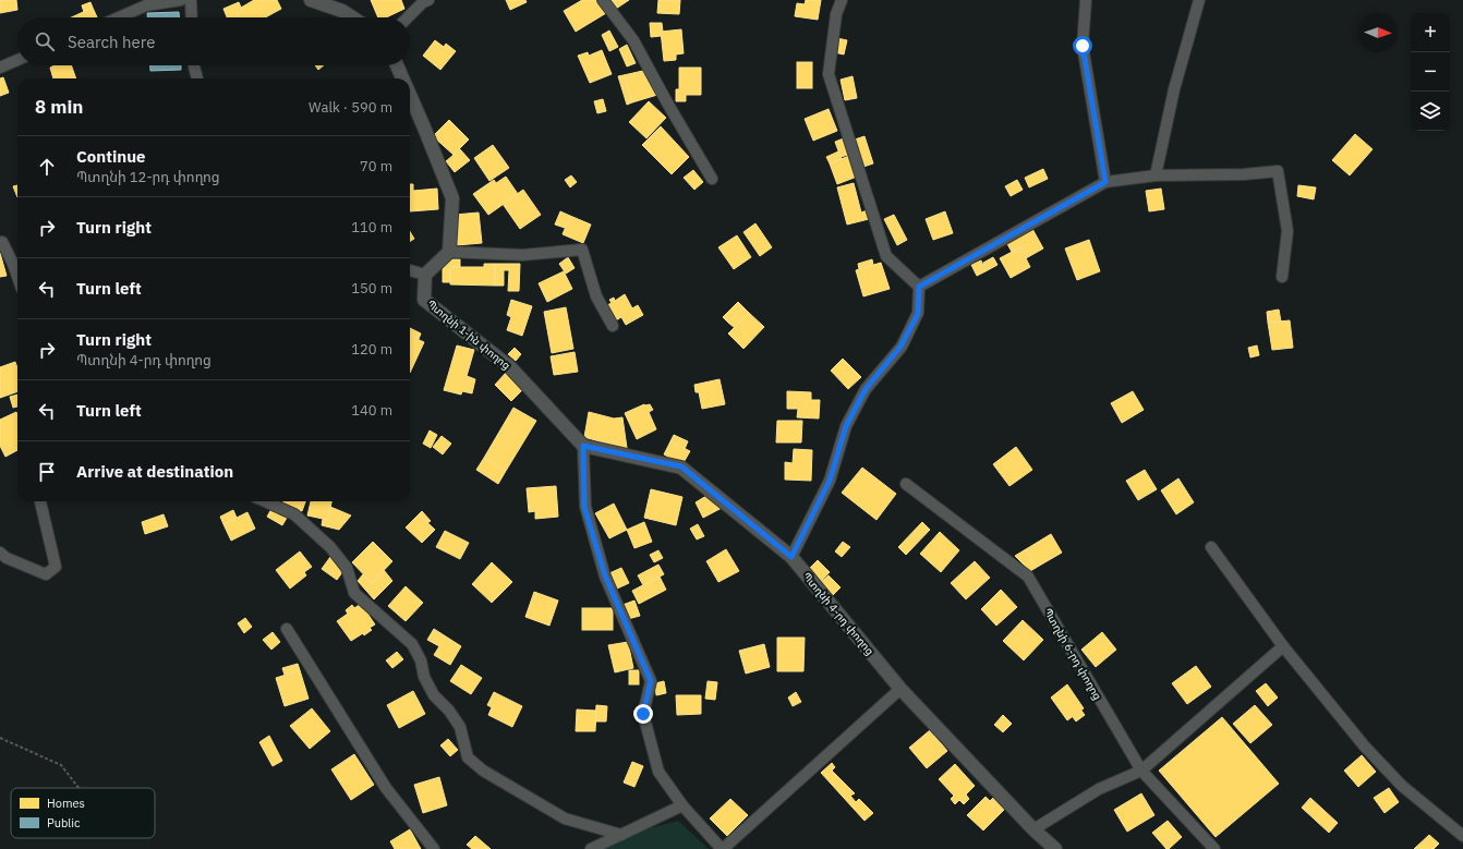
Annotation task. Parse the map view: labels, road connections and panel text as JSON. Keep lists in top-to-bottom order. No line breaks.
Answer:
{"streets":{"street":["Պտղնի 1-ին փողոց","Պտղնի 4-րդ փողոց","Պտղնի 6-րդ փողոց"]},"crossings":[["Պտղնի 1-ին փողոց","Պտղնի 4-րդ փողոց"]],"legend":["Homes","Public"],"north":"right","page":{"map_buttons":["+","−"],"search":"Search here","heading":["8 min","Walk · 590 m"],"list":[["Continue","Պտղնի 12-րդ փողոց","70 m"],["Turn right","110 m"],["Turn left","150 m"],["Turn right","Պտղնի 4-րդ փողոց","120 m"],["Turn left","140 m"],"Arrive at destination"]}}
